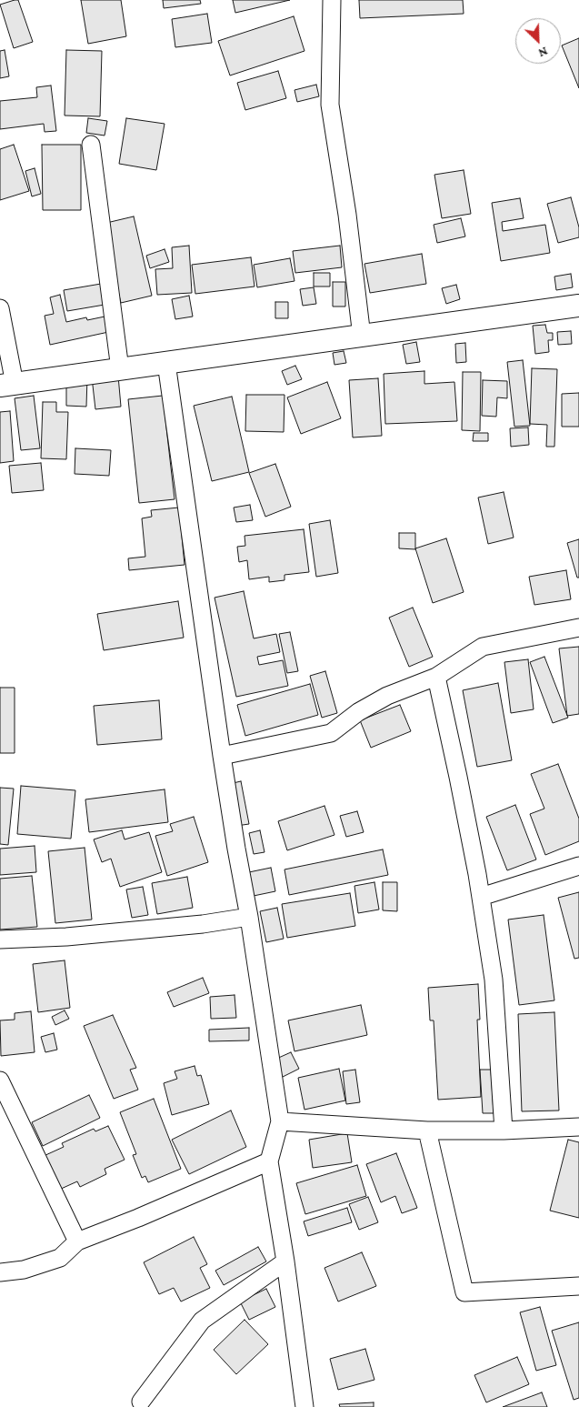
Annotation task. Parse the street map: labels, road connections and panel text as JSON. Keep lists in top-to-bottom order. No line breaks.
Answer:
{"north":"bottom right"}
